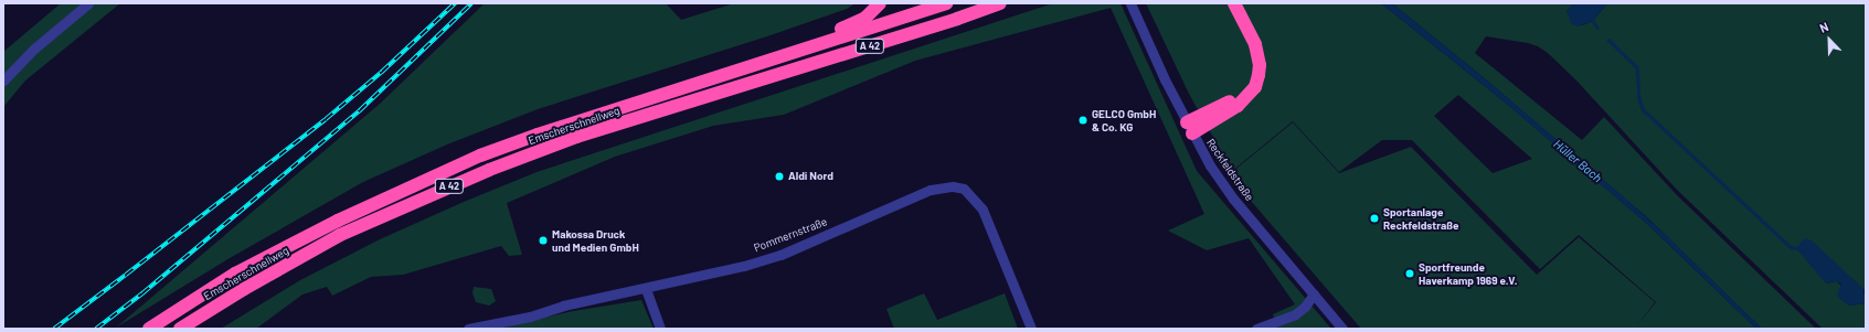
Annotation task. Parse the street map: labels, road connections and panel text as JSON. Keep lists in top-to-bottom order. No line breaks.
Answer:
{"streets":{"highway":["A 42","Emscherschnellweg"],"street":["Reckfeldstraße","Pommernstraße"]},"water":["Hüller Bach"],"places":["GELCO GmbH & Co. KG","Aldi Nord","Sportanlage Reckfeldstraße","Makossa Druck und Medien GmbH","Sportfreunde Haverkamp 1969 e.V."],"north":"top left"}
